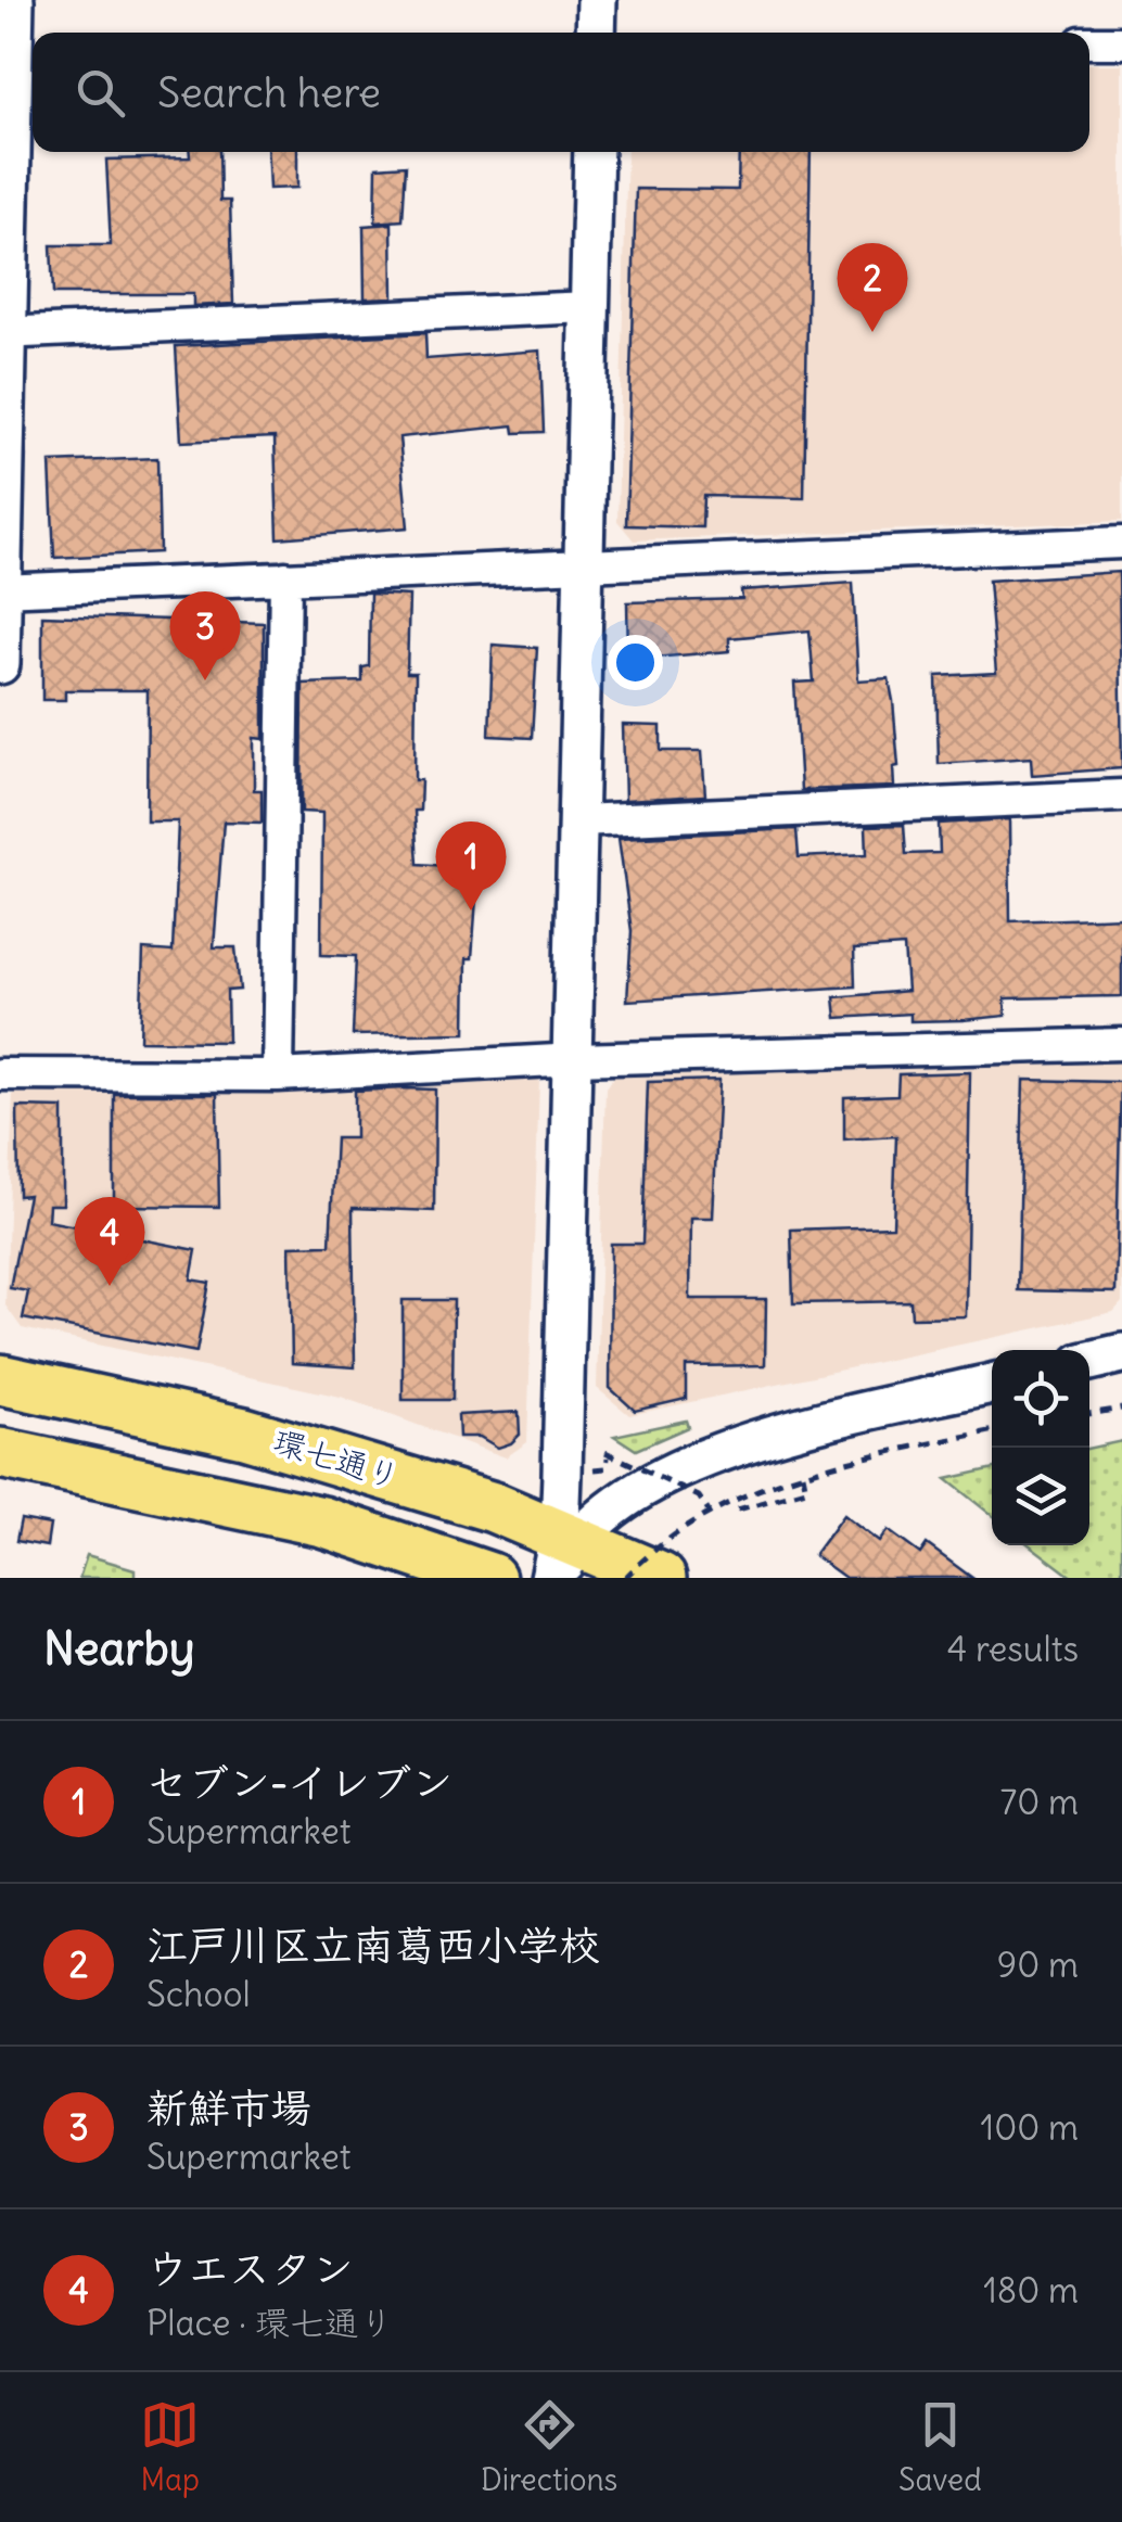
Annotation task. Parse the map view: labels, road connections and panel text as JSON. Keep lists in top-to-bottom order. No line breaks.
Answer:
{"streets":{"main road":["環七通り"]},"page":{"search":"Search here","pins":["2","3","1","4"],"heading":["Nearby","4 results"],"list":[{"mark":"1","name":"セブン-イレブン","note":"Supermarket","value":"70 m"},{"mark":"2","name":"江戸川区立南葛西小学校","note":"School","value":"90 m"},{"mark":"3","name":"新鮮市場","note":"Supermarket","value":"100 m"},{"mark":"4","name":"ウエスタン","note":"Place · 環七通り","value":"180 m"}],"nav":["Map","Directions","Saved"]}}
